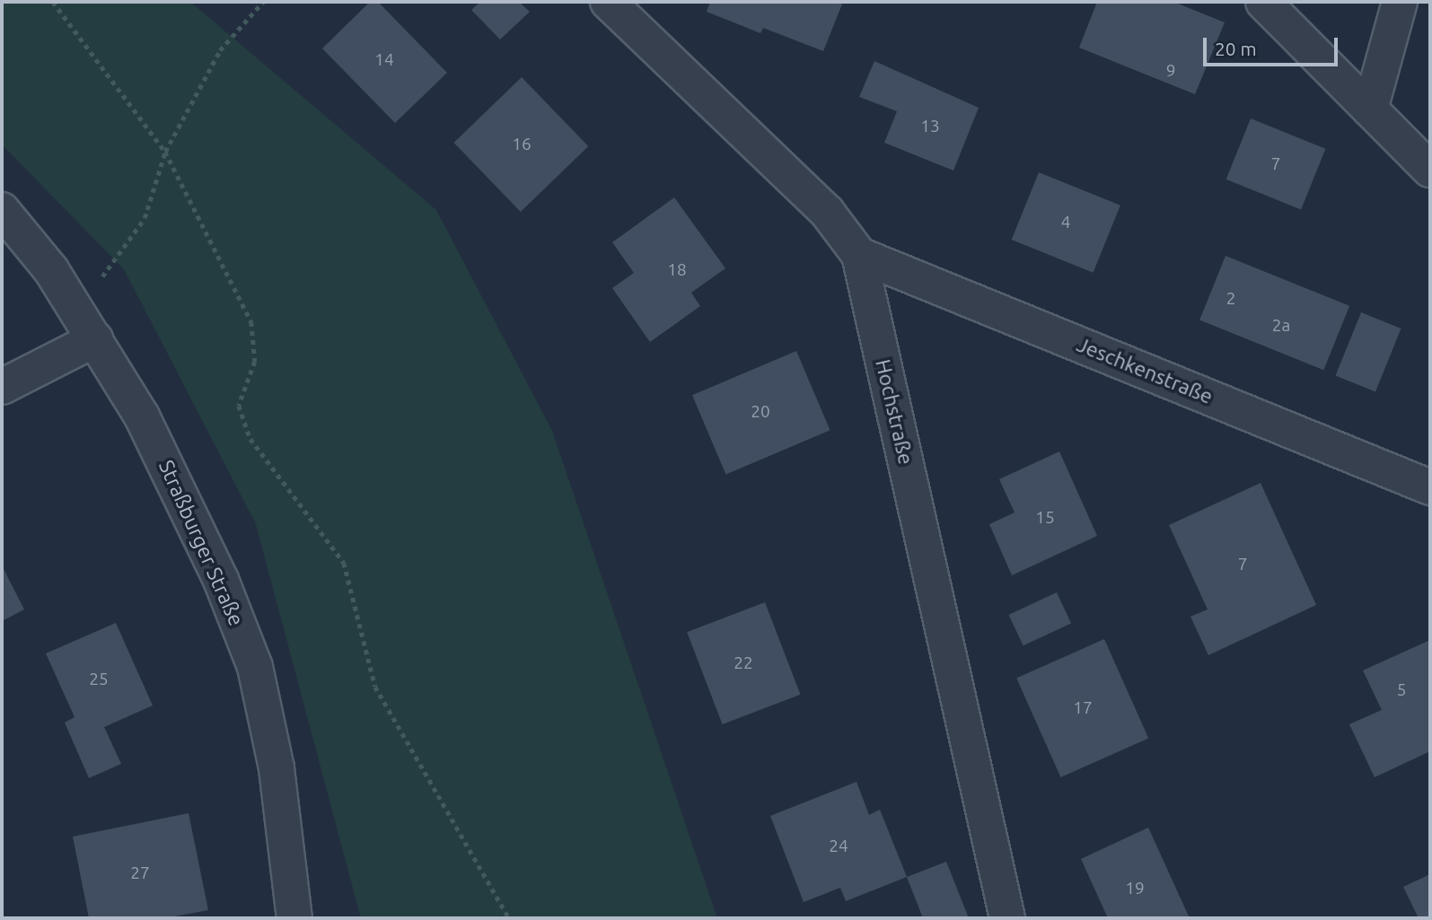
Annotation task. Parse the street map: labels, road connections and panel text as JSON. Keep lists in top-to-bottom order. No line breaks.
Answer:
{"streets":{"street":["Jeschkenstraße","Hochstraße","Straßburger Straße"]},"crossings":[["Jeschkenstraße","Hochstraße"]],"house_numbers":["14","9","13","16","7","4","18","2","2a","20","15","7","22","25","5","17","24","27","19"],"scale_bar":"20 m"}
